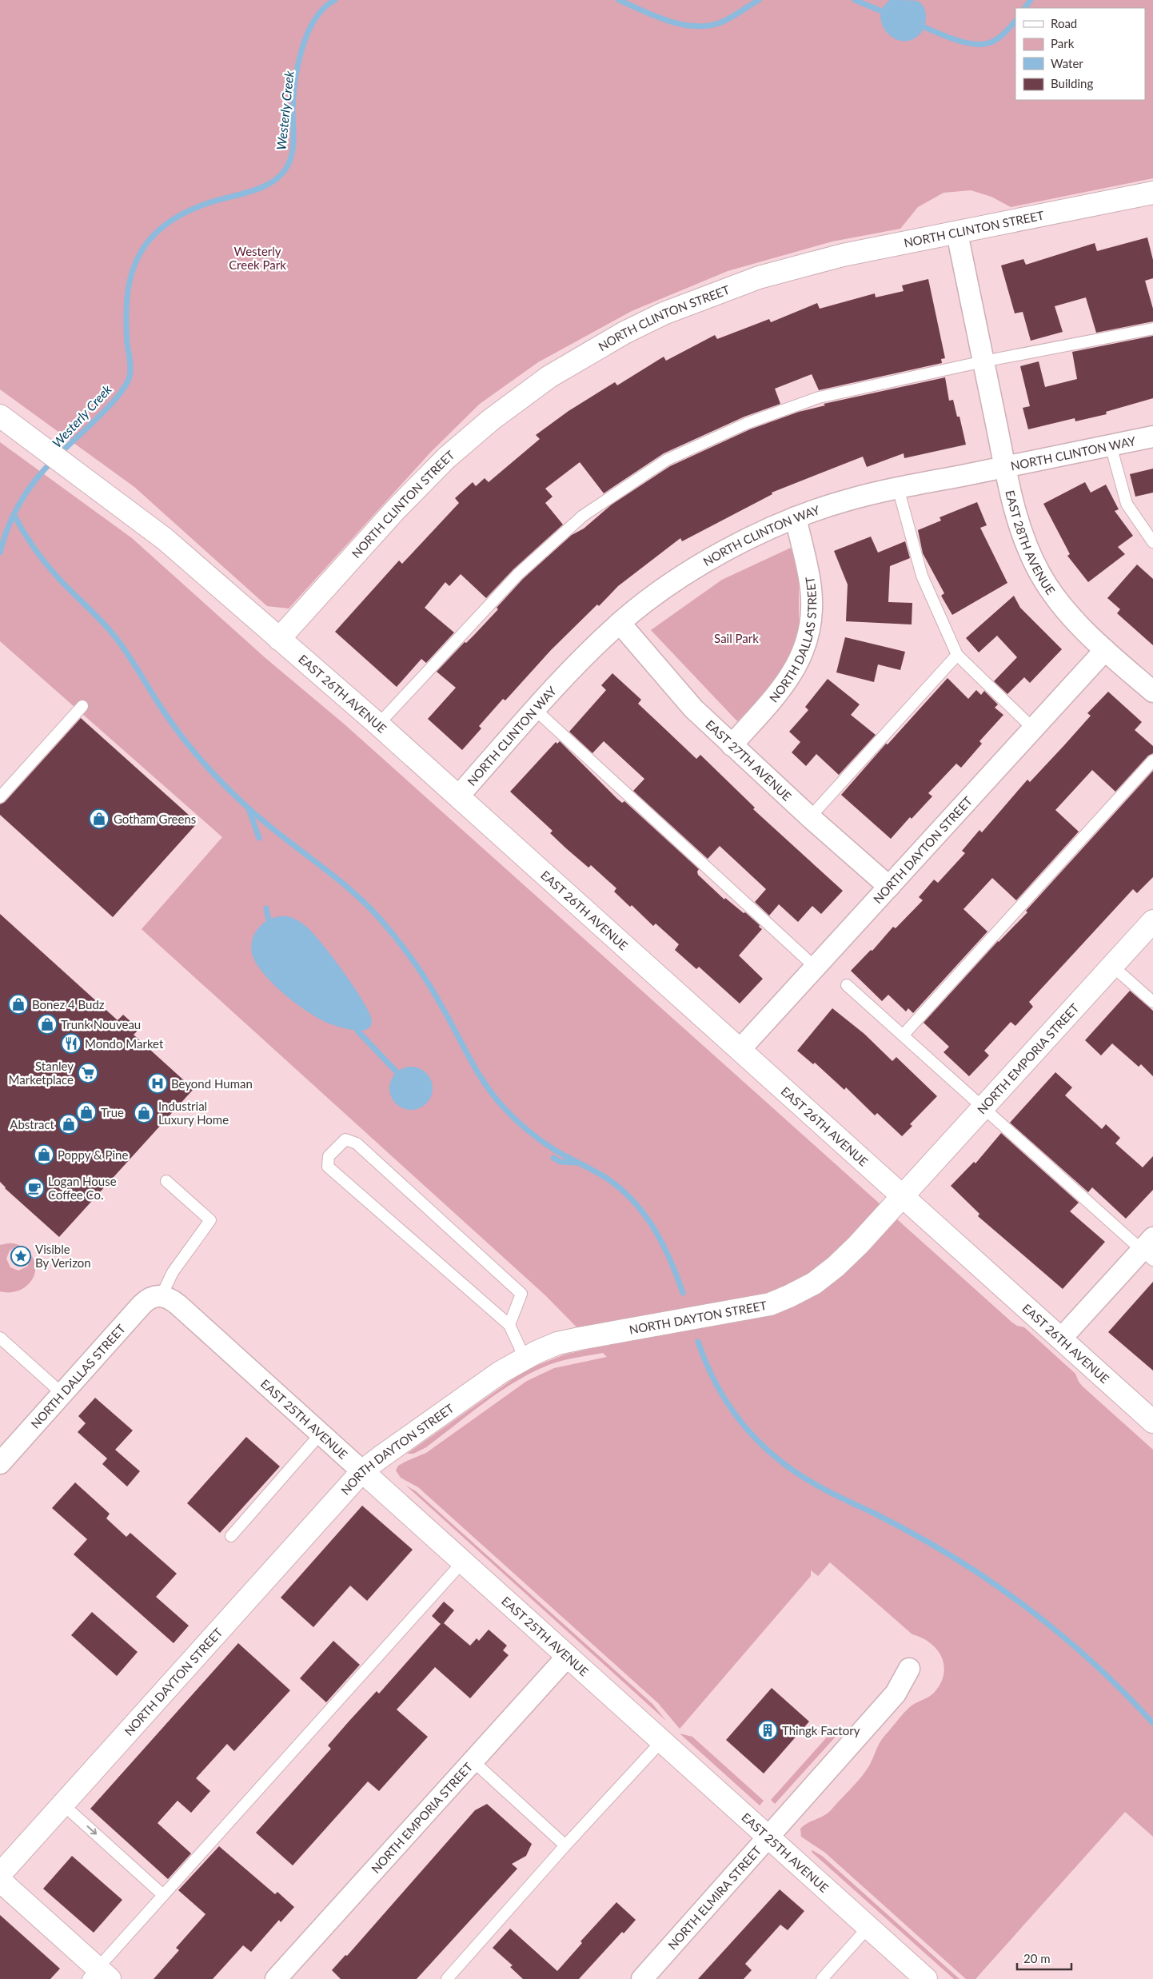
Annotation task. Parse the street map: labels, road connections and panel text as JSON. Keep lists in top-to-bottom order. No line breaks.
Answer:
{"streets":{"street":["NORTH CLINTON STREET","NORTH CLINTON WAY","EAST 28TH AVENUE","NORTH DALLAS STREET","EAST 26TH AVENUE","EAST 27TH AVENUE","NORTH DAYTON STREET","NORTH EMPORIA STREET","EAST 25TH AVENUE","NORTH ELMIRA STREET"]},"crossings":[["NORTH CLINTON STREET","EAST 28TH AVENUE"],["NORTH CLINTON STREET","EAST 26TH AVENUE"],["NORTH CLINTON WAY","EAST 28TH AVENUE"],["NORTH CLINTON WAY","NORTH DALLAS STREET"],["NORTH CLINTON WAY","EAST 26TH AVENUE"],["NORTH CLINTON WAY","EAST 27TH AVENUE"],["EAST 28TH AVENUE","NORTH DAYTON STREET"],["NORTH DALLAS STREET","EAST 27TH AVENUE"],["NORTH DALLAS STREET","EAST 25TH AVENUE"],["EAST 26TH AVENUE","NORTH DAYTON STREET"],["EAST 26TH AVENUE","NORTH EMPORIA STREET"],["EAST 27TH AVENUE","NORTH DAYTON STREET"],["NORTH DAYTON STREET","NORTH EMPORIA STREET"],["NORTH DAYTON STREET","EAST 25TH AVENUE"],["NORTH EMPORIA STREET","EAST 25TH AVENUE"],["EAST 25TH AVENUE","NORTH ELMIRA STREET"]],"water":["Westerly Creek"],"parks":["Westerly Creek Park","Sail Park"],"places":{"shop":["Gotham Greens","Bonez 4 Budz","Trunk Nouveau","True","Industrial Luxury Home","Abstract","Poppy & Pine"],"restaurant":["Mondo Market"],"supermarket":["Stanley Marketplace"],"hospital":["Beyond Human"],"cafe":["Logan House Coffee Co."],"place":["Visible By Verizon"],"building":["Thingk Factory"]},"legend":["Road","Park","Water","Building"],"scale_bar":"20 m"}
